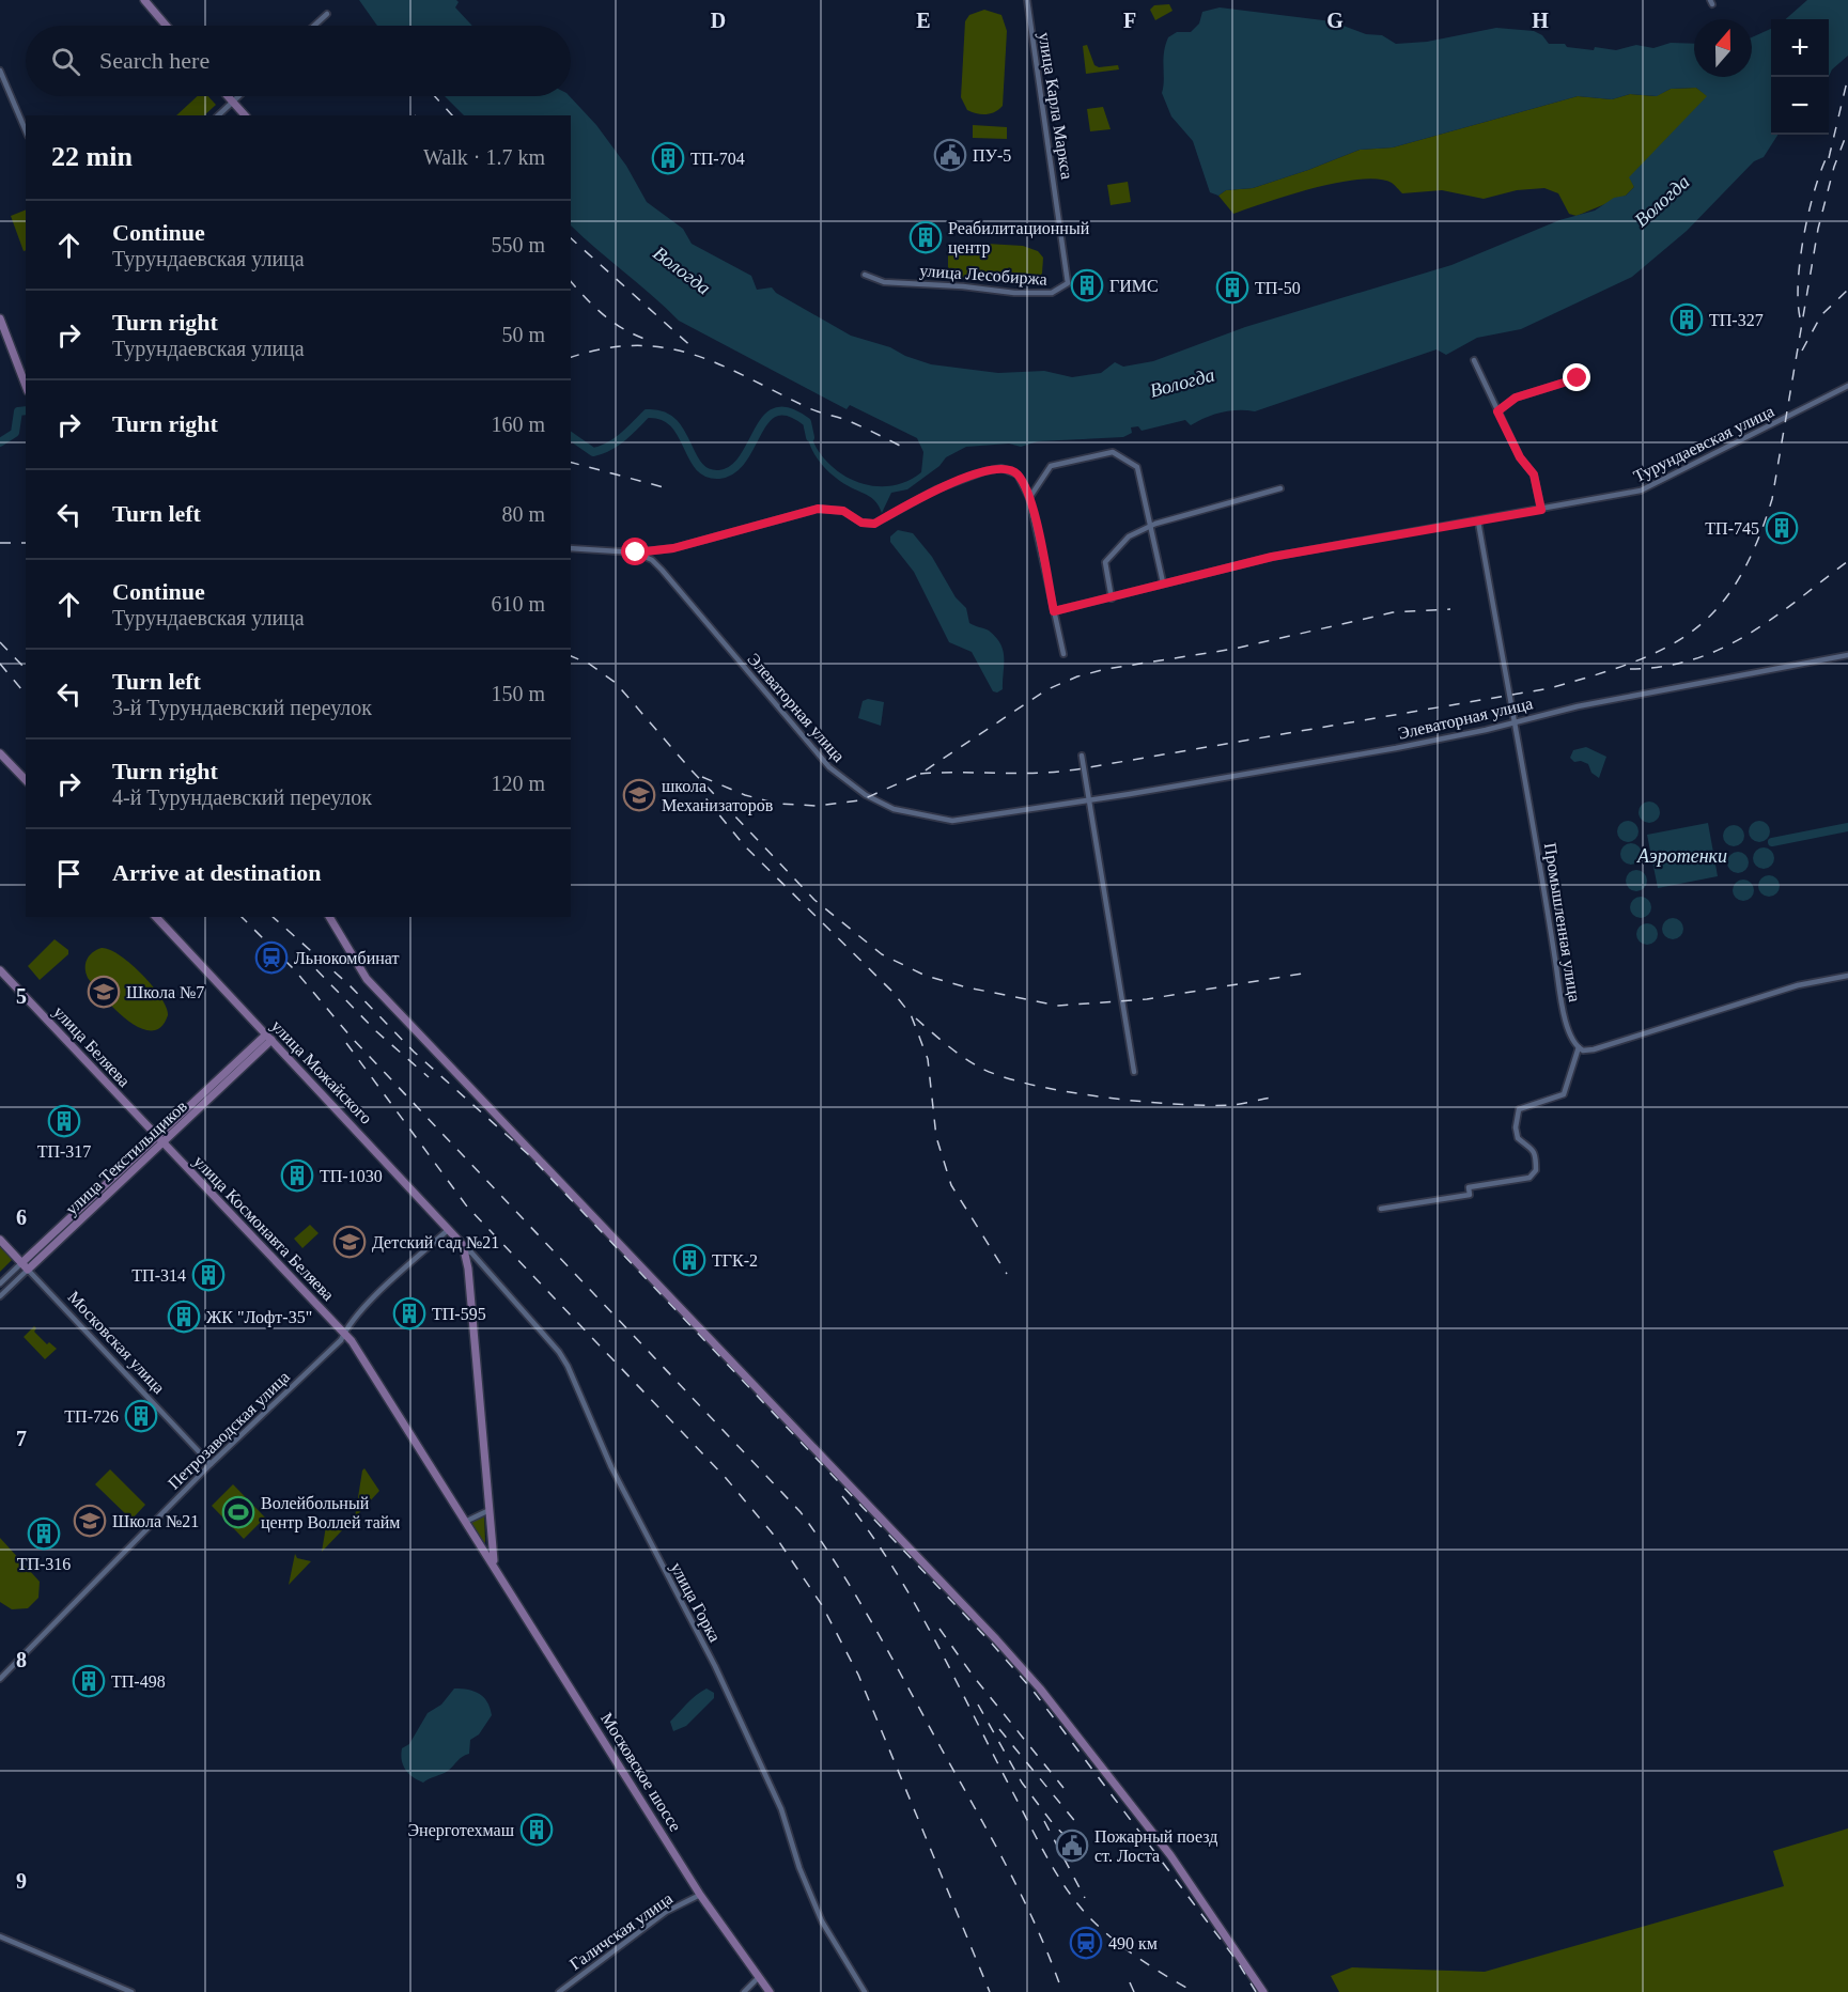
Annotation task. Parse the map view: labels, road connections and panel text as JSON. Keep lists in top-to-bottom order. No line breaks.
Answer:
{"streets":{"street":["улица Карла Маркса","улица Лесобиржа","Турундаевская улица","Элеваторная улица","Промышленная улица","улица Беляева","улица Можайского","улица Текстильщиков","улица Космонавта Беляева","Московская улица","Петрозаводская улица","улица Горка","Московское шоссе","Галичская улица"]},"crossings":[["улица Карла Маркса","улица Лесобиржа"],["Турундаевская улица","Промышленная улица"],["Элеваторная улица","Промышленная улица"],["улица Беляева","улица Текстильщиков"],["улица Беляева","улица Космонавта Беляева"],["улица Можайского","улица Текстильщиков"],["улица Можайского","Петрозаводская улица"],["улица Можайского","улица Горка"],["улица Можайского","Московское шоссе"],["улица Текстильщиков","улица Космонавта Беляева"],["улица Текстильщиков","Московская улица"],["улица Космонавта Беляева","Петрозаводская улица"],["улица Космонавта Беляева","Московское шоссе"],["Московская улица","Петрозаводская улица"],["Петрозаводская улица","Московское шоссе"],["улица Горка","Московское шоссе"],["Московское шоссе","Галичская улица"]],"water":["Вологда","Аэротенки"],"places":{"public building":["ПУ-5","Пожарный поезд ст. Лоста"],"building":["ТП-704","Реабилитационный центр","ГИМС","ТП-50","ТП-327","ТП-745","ТП-317","ТП-1030","ТГК-2","ТП-314","ТП-595","ЖК \"Лофт-35\"","ТП-726","ТП-316","ТП-498","Энерготехмаш"],"school or university":["школа Механизаторов","Школа №7","Детский сад №21","Школа №21"],"station":["Льнокомбинат","490 км"],"sports":["Волейбольный центр Воллей тайм"]},"north":"top","page":{"map_buttons":["+","−"],"search":"Search here","heading":["22 min","Walk · 1.7 km"],"list":[["Continue","Турундаевская улица","550 m"],["Turn right","Турундаевская улица","50 m"],["Turn right","160 m"],["Turn left","80 m"],["Continue","Турундаевская улица","610 m"],["Turn left","3-й Турундаевский переулок","150 m"],["Turn right","4-й Турундаевский переулок","120 m"],"Arrive at destination"]},"grid":{"columns":["D","E","F","G","H"],"rows":["5","6","7","8","9"]}}
